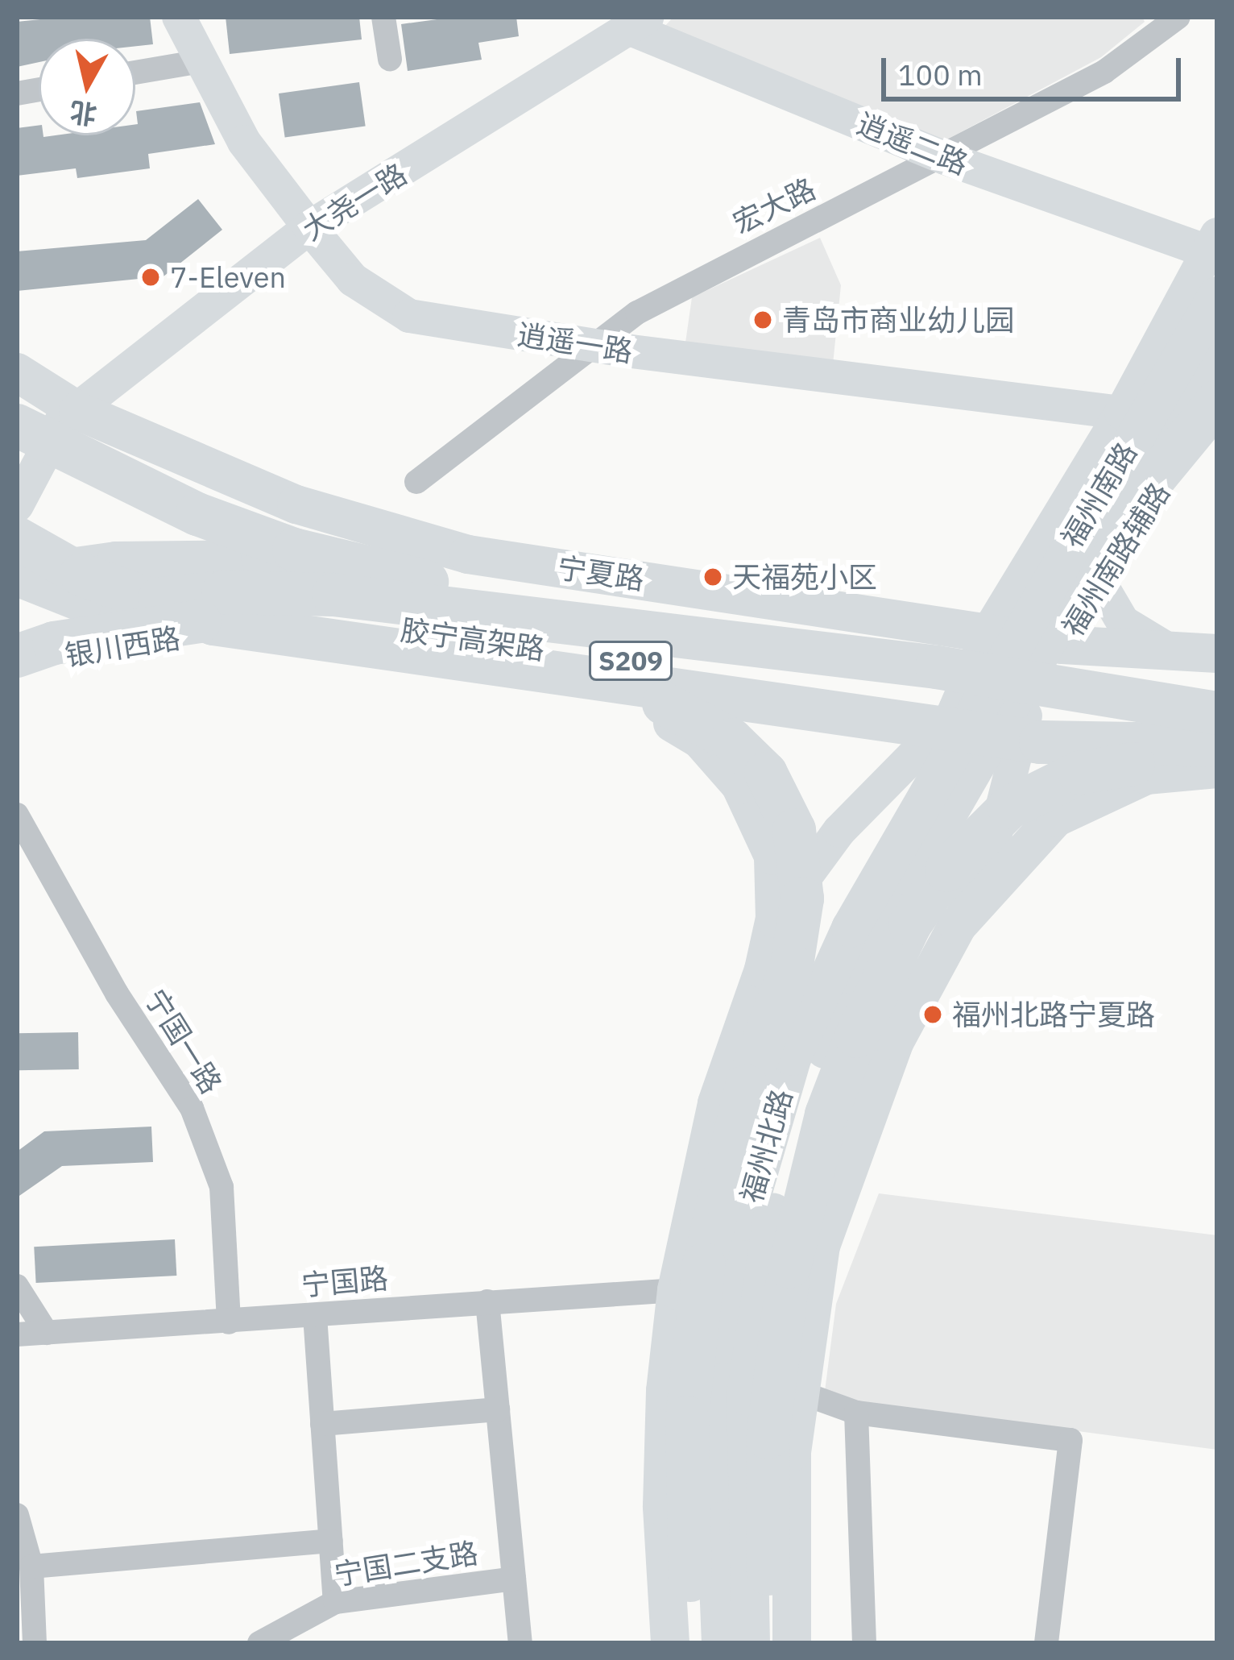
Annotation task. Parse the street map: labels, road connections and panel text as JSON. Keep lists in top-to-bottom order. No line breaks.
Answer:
{"streets":{"highway":["胶宁高架路","S209"],"main road":["福州南路","宁夏路","银川西路","福州北路"],"street":["逍遥二路","大尧一路","宏大路","逍遥一路","福州南路辅路","宁国一路","宁国路","宁国二支路"]},"crossings":[["逍遥二路","大尧一路"],["逍遥二路","宏大路"],["大尧一路","逍遥一路"],["大尧一路","宁夏路"],["宏大路","逍遥一路"],["福州南路","福州南路辅路"],["福州南路","宁夏路"],["福州南路","福州北路"],["福州南路辅路","宁夏路"],["福州南路辅路","福州北路"],["宁夏路","胶宁高架路"],["宁夏路","银川西路"],["宁夏路","福州北路"],["宁国一路","宁国路"]],"places":["7-Eleven","青岛市商业幼儿园","天福苑小区","福州北路宁夏路"],"scale_bar":"100 m","north":"bottom"}
